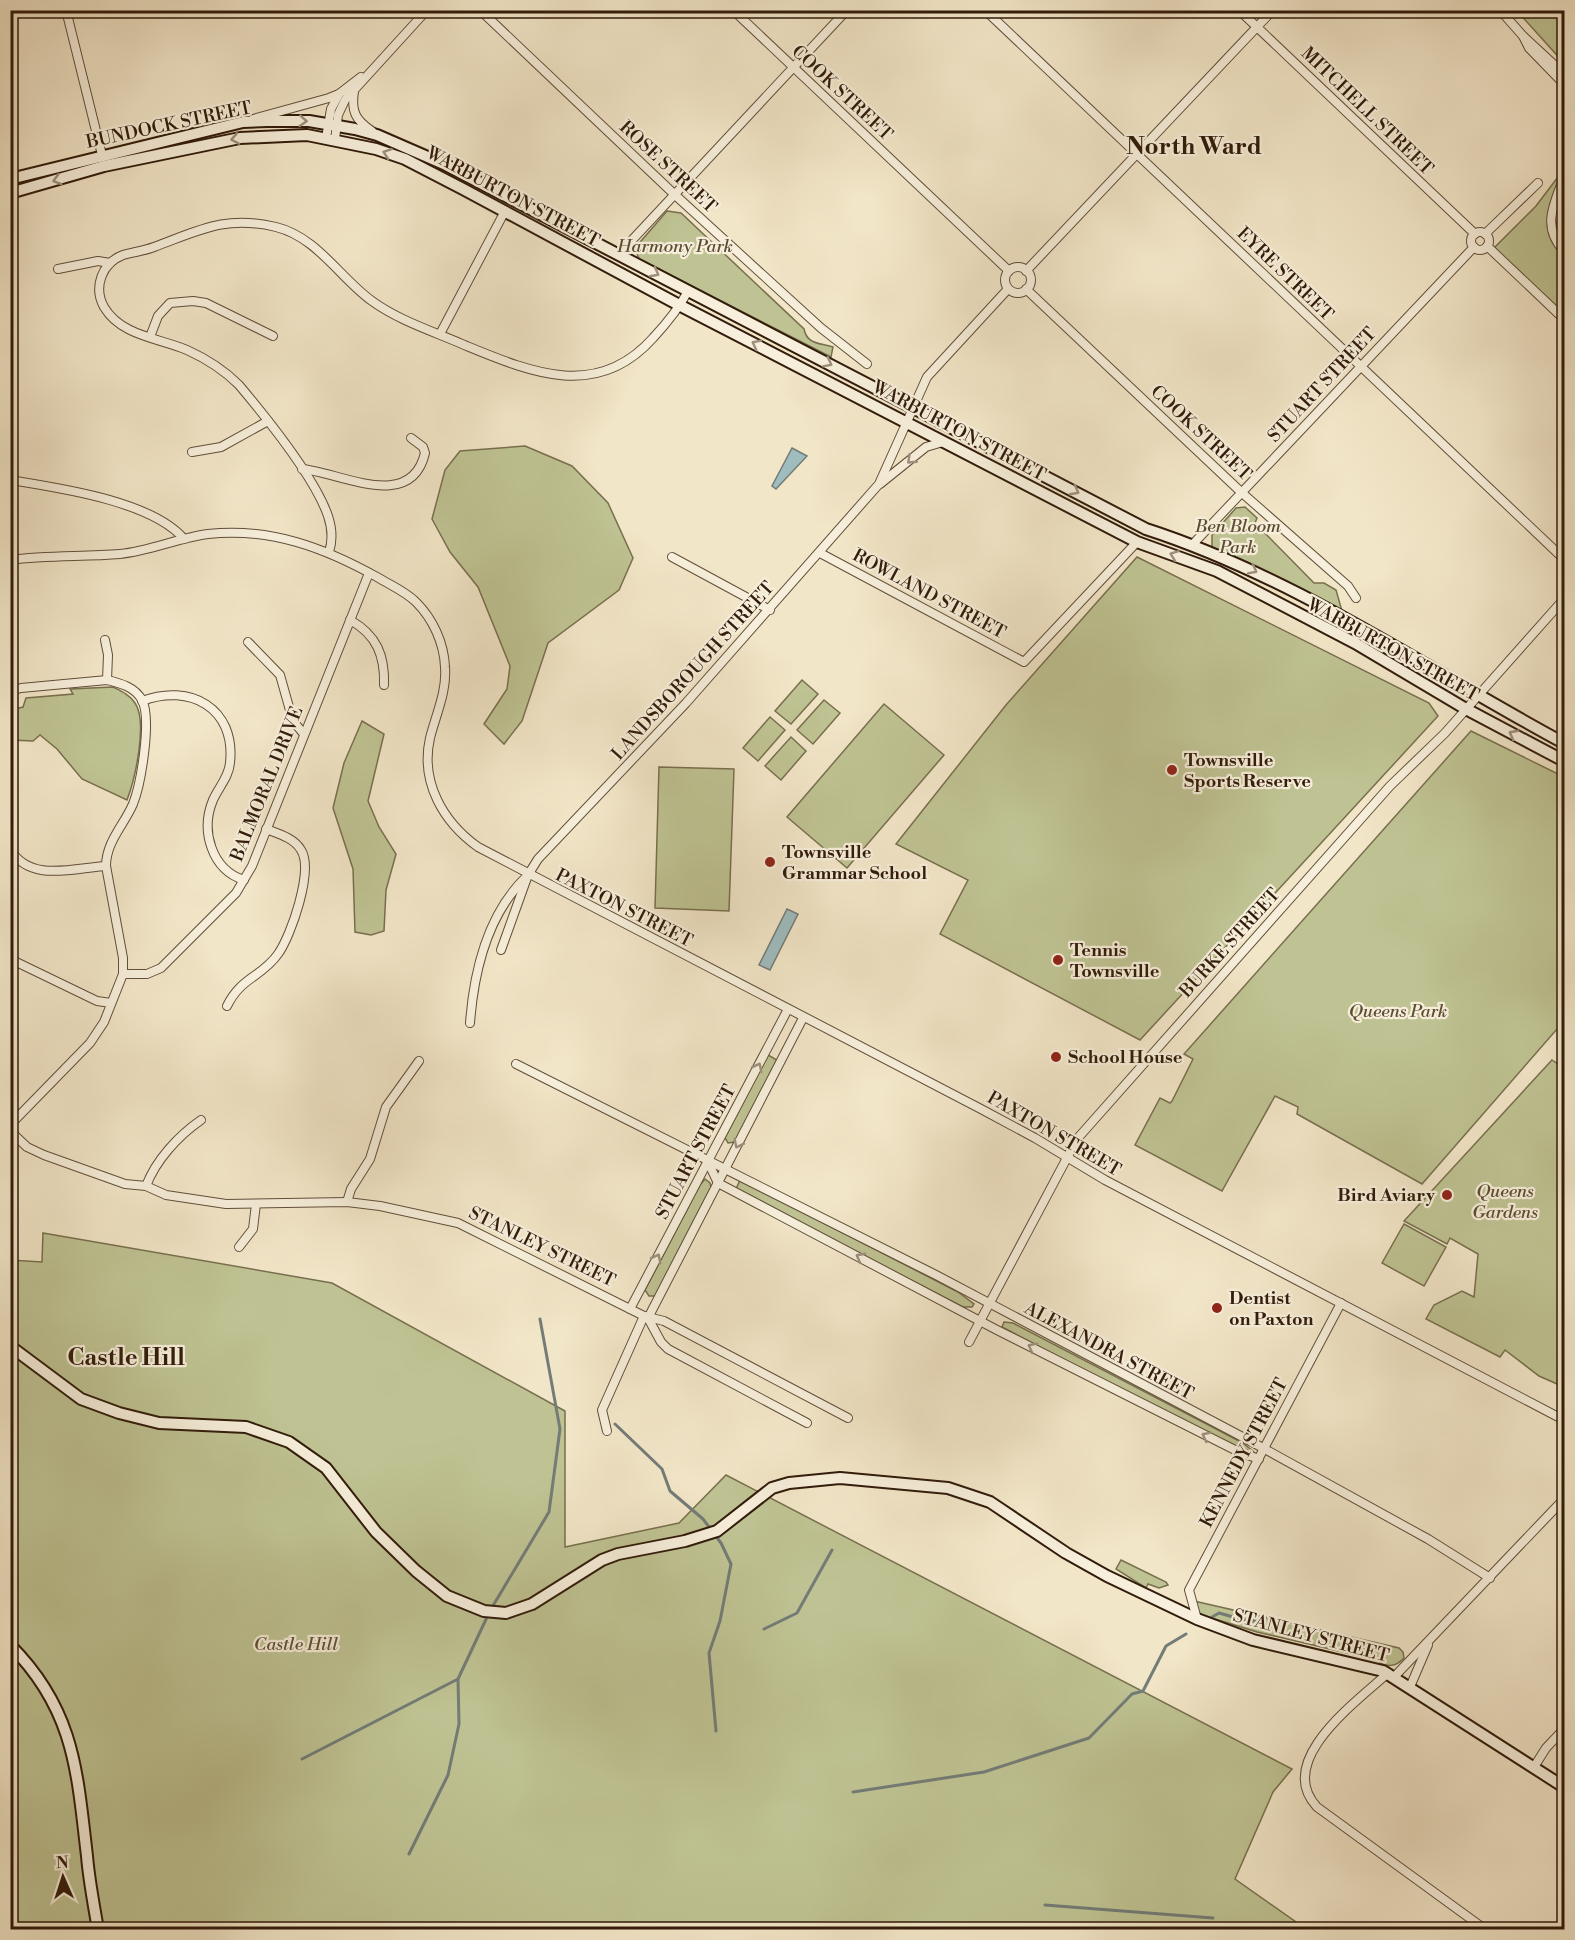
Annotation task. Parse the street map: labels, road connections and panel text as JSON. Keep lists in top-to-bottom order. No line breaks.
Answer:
{"streets":{"main road":["BUNDOCK STREET","WARBURTON STREET","STANLEY STREET"],"street":["COOK STREET","MITCHELL STREET","ROSE STREET","EYRE STREET","STUART STREET","ROWLAND STREET","LANDSBOROUGH STREET","BALMORAL DRIVE","PAXTON STREET","BURKE STREET","ALEXANDRA STREET","KENNEDY STREET"]},"crossings":[["COOK STREET","STUART STREET"],["COOK STREET","LANDSBOROUGH STREET"],["MITCHELL STREET","STUART STREET"],["BUNDOCK STREET","WARBURTON STREET"],["WARBURTON STREET","STUART STREET"],["WARBURTON STREET","ROWLAND STREET"],["WARBURTON STREET","LANDSBOROUGH STREET"],["WARBURTON STREET","BURKE STREET"],["EYRE STREET","STUART STREET"],["STUART STREET","PAXTON STREET"],["STUART STREET","STANLEY STREET"],["STUART STREET","ALEXANDRA STREET"],["ROWLAND STREET","LANDSBOROUGH STREET"],["LANDSBOROUGH STREET","PAXTON STREET"],["BALMORAL DRIVE","PAXTON STREET"],["PAXTON STREET","BURKE STREET"],["PAXTON STREET","KENNEDY STREET"],["BURKE STREET","ALEXANDRA STREET"],["STANLEY STREET","KENNEDY STREET"],["ALEXANDRA STREET","KENNEDY STREET"]],"districts":["North Ward","Castle Hill"],"parks":["Harmony Park","Ben Bloom Park","Queens Park","Queens Gardens","Castle Hill"],"places":["Townsville Sports Reserve","Townsville Grammar School","Tennis Townsville","School House","Bird Aviary","Dentist on Paxton"],"north":"top"}
